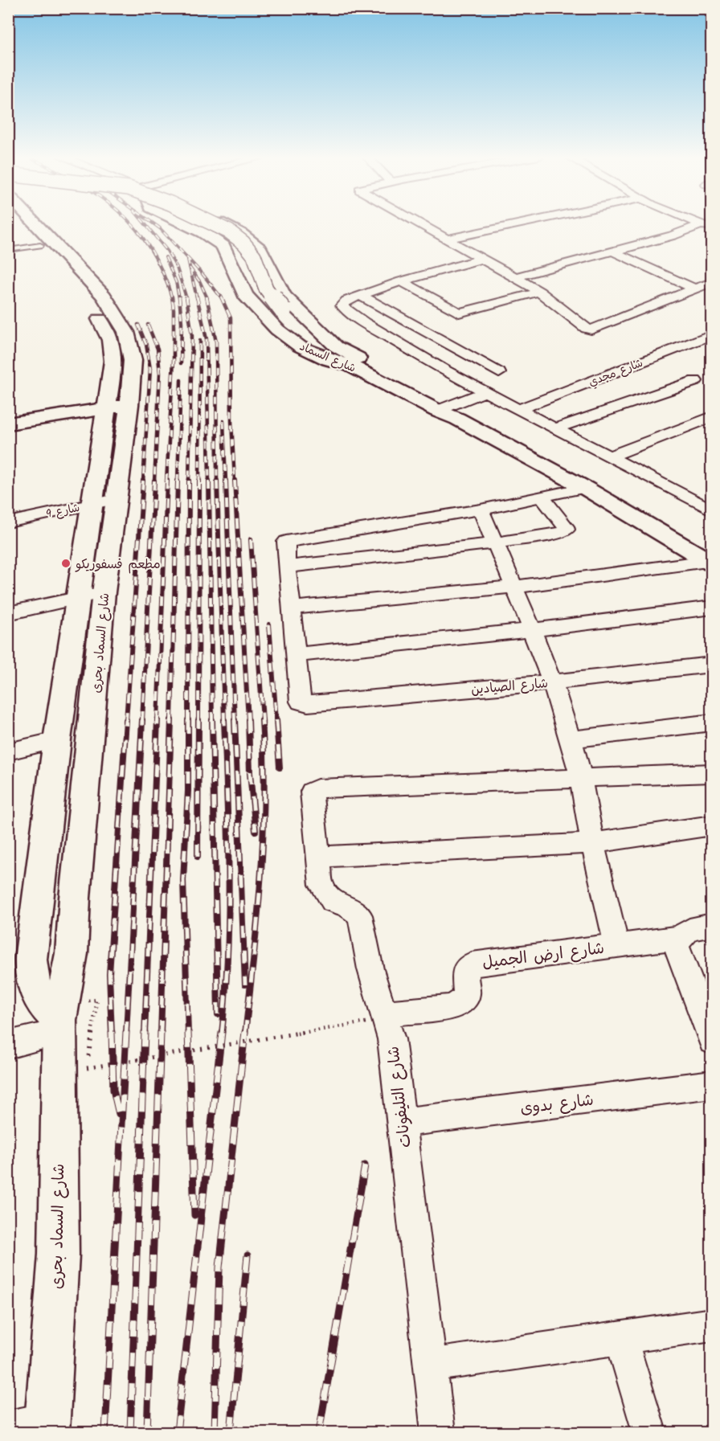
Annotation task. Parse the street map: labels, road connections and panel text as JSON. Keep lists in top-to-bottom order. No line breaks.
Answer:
{"streets":{"main road":["شارع السماد","شارع السماد بحرى"],"street":["شارع مجدي","شارع 9","شارع الصيادين","شارع ارض الجميل","شارع التليفونات","شارع بدوى"]},"crossings":[["شارع 9","شارع السماد بحرى"],["شارع ارض الجميل","شارع التليفونات"],["شارع التليفونات","شارع بدوى"]],"places":["مطعم فسفوريكو"]}
